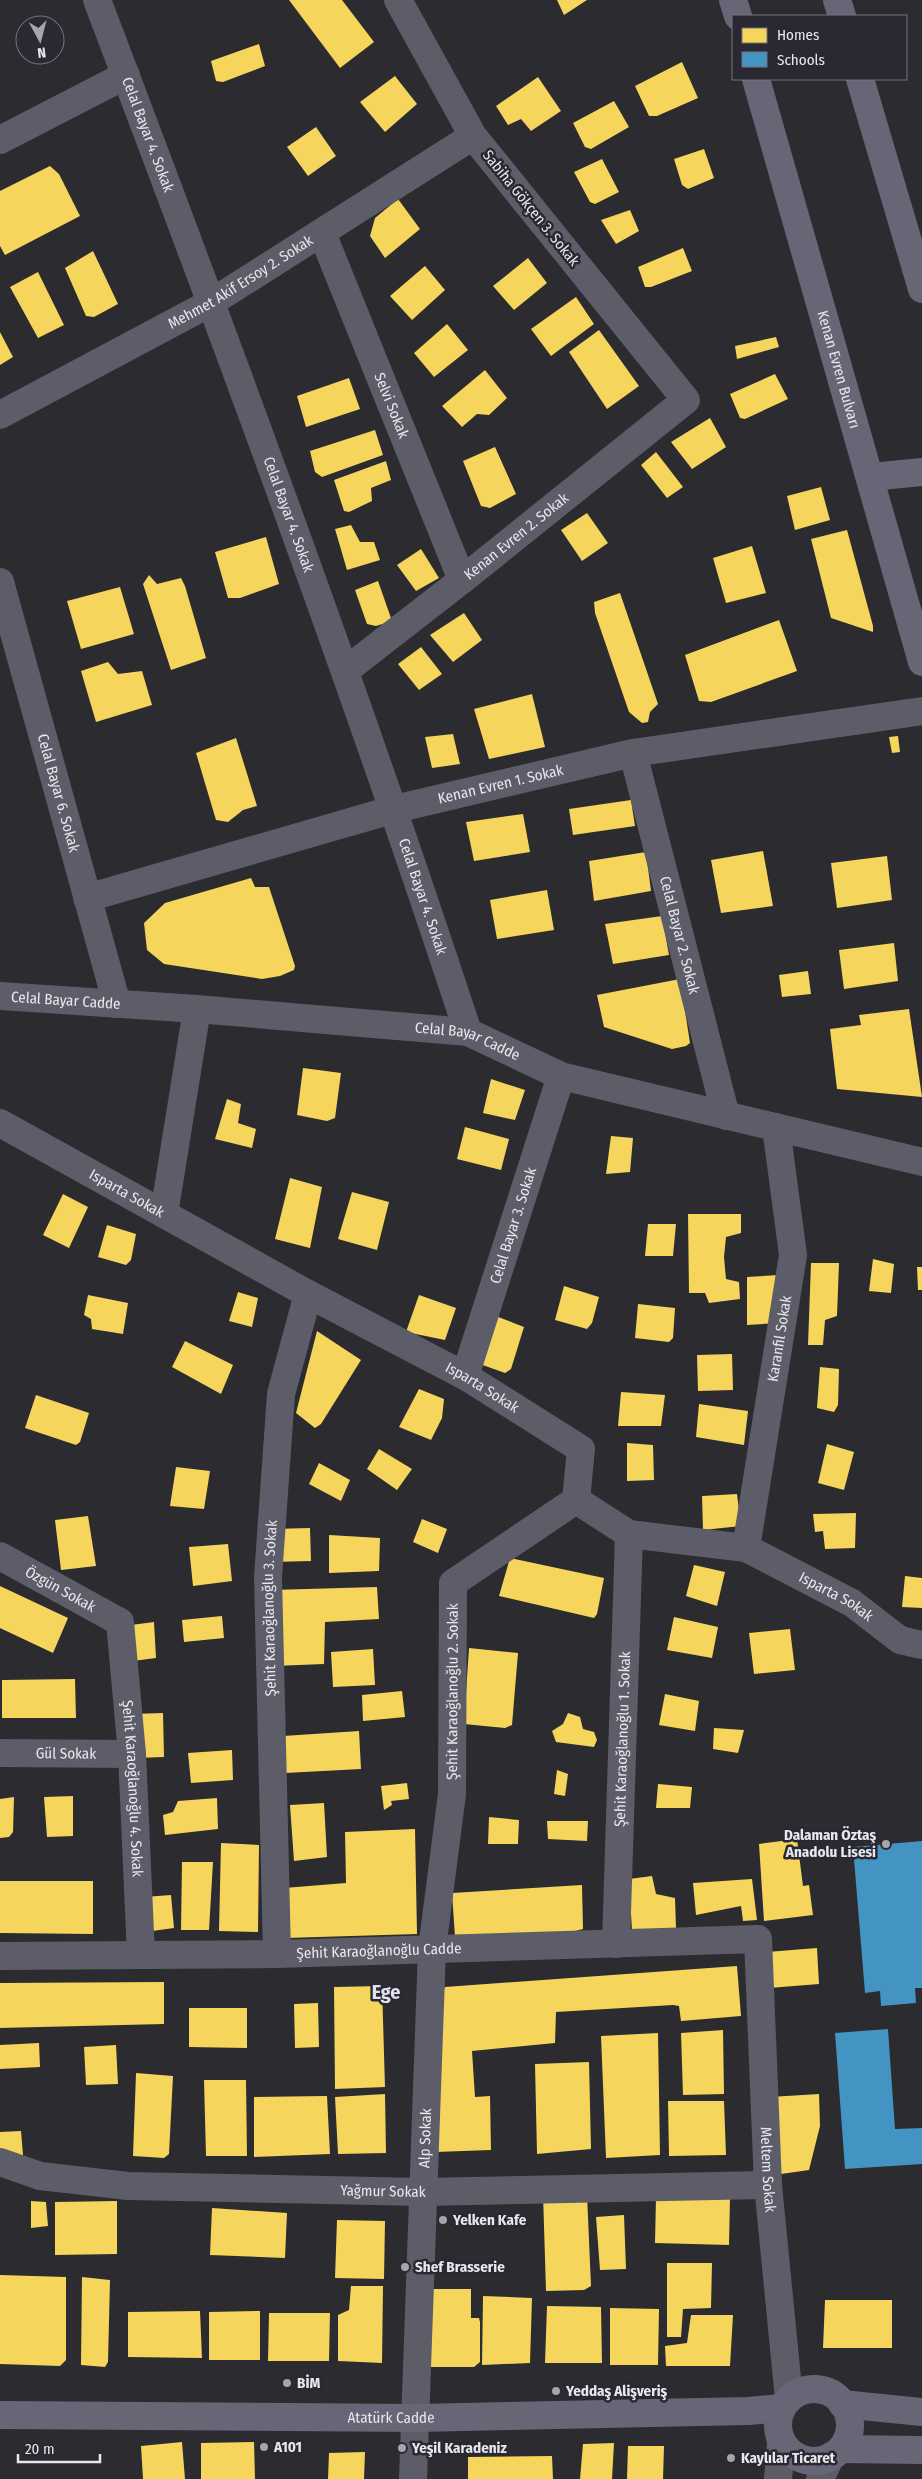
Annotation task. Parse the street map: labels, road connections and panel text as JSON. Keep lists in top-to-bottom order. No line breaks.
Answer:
{"streets":{"main road":["Kenan Evren Bulvarı","Atatürk Cadde"],"street":["Celal Bayar 4. Sokak","Sabiha Gökçen 3. Sokak","Mehmet Akif Ersoy 2. Sokak","Selvi Sokak","Kenan Evren 2. Sokak","Kenan Evren 1. Sokak","Celal Bayar 6. Sokak","Celal Bayar 2. Sokak","Celal Bayar Cadde","Isparta Sokak","Celal Bayar 3. Sokak","Karanfil Sokak","Özgün Sokak","Şehit Karaoğlanoğlu 3. Sokak","Şehit Karaoğlanoğlu 2. Sokak","Şehit Karaoğlanoğlu 1. Sokak","Gül Sokak","Şehit Karaoğlanoğlu 4. Sokak","Şehit Karaoğlanoğlu Cadde","Alp Sokak","Meltem Sokak","Yağmur Sokak"]},"crossings":[["Celal Bayar 4. Sokak","Mehmet Akif Ersoy 2. Sokak"],["Celal Bayar 4. Sokak","Kenan Evren 2. Sokak"],["Celal Bayar 4. Sokak","Kenan Evren 1. Sokak"],["Celal Bayar 4. Sokak","Celal Bayar Cadde"],["Sabiha Gökçen 3. Sokak","Mehmet Akif Ersoy 2. Sokak"],["Sabiha Gökçen 3. Sokak","Kenan Evren 2. Sokak"],["Mehmet Akif Ersoy 2. Sokak","Selvi Sokak"],["Selvi Sokak","Kenan Evren 2. Sokak"],["Kenan Evren 1. Sokak","Celal Bayar 6. Sokak"],["Kenan Evren 1. Sokak","Celal Bayar 2. Sokak"],["Celal Bayar 6. Sokak","Celal Bayar Cadde"],["Celal Bayar 2. Sokak","Celal Bayar Cadde"],["Celal Bayar Cadde","Celal Bayar 3. Sokak"],["Celal Bayar Cadde","Karanfil Sokak"],["Isparta Sokak","Celal Bayar 3. Sokak"],["Isparta Sokak","Karanfil Sokak"],["Isparta Sokak","Şehit Karaoğlanoğlu 3. Sokak"],["Isparta Sokak","Şehit Karaoğlanoğlu 2. Sokak"],["Isparta Sokak","Şehit Karaoğlanoğlu 1. Sokak"],["Özgün Sokak","Şehit Karaoğlanoğlu 4. Sokak"],["Şehit Karaoğlanoğlu 3. Sokak","Şehit Karaoğlanoğlu Cadde"],["Şehit Karaoğlanoğlu 2. Sokak","Şehit Karaoğlanoğlu Cadde"],["Şehit Karaoğlanoğlu 2. Sokak","Alp Sokak"],["Şehit Karaoğlanoğlu 1. Sokak","Şehit Karaoğlanoğlu Cadde"],["Gül Sokak","Şehit Karaoğlanoğlu 4. Sokak"],["Şehit Karaoğlanoğlu 4. Sokak","Şehit Karaoğlanoğlu Cadde"],["Şehit Karaoğlanoğlu Cadde","Alp Sokak"],["Şehit Karaoğlanoğlu Cadde","Meltem Sokak"],["Alp Sokak","Yağmur Sokak"],["Alp Sokak","Atatürk Cadde"],["Meltem Sokak","Yağmur Sokak"],["Meltem Sokak","Atatürk Cadde"]],"districts":["Ege"],"places":["Dalaman Öztaş Anadolu Lisesi","Yelken Kafe","Shef Brasserie","BİM","Yeddaş Alişveriş","A101","Yeşil Karadeniz","Kaylılar Ticaret"],"legend":["Homes","Schools"],"scale_bar":"20 m","north":"bottom"}
